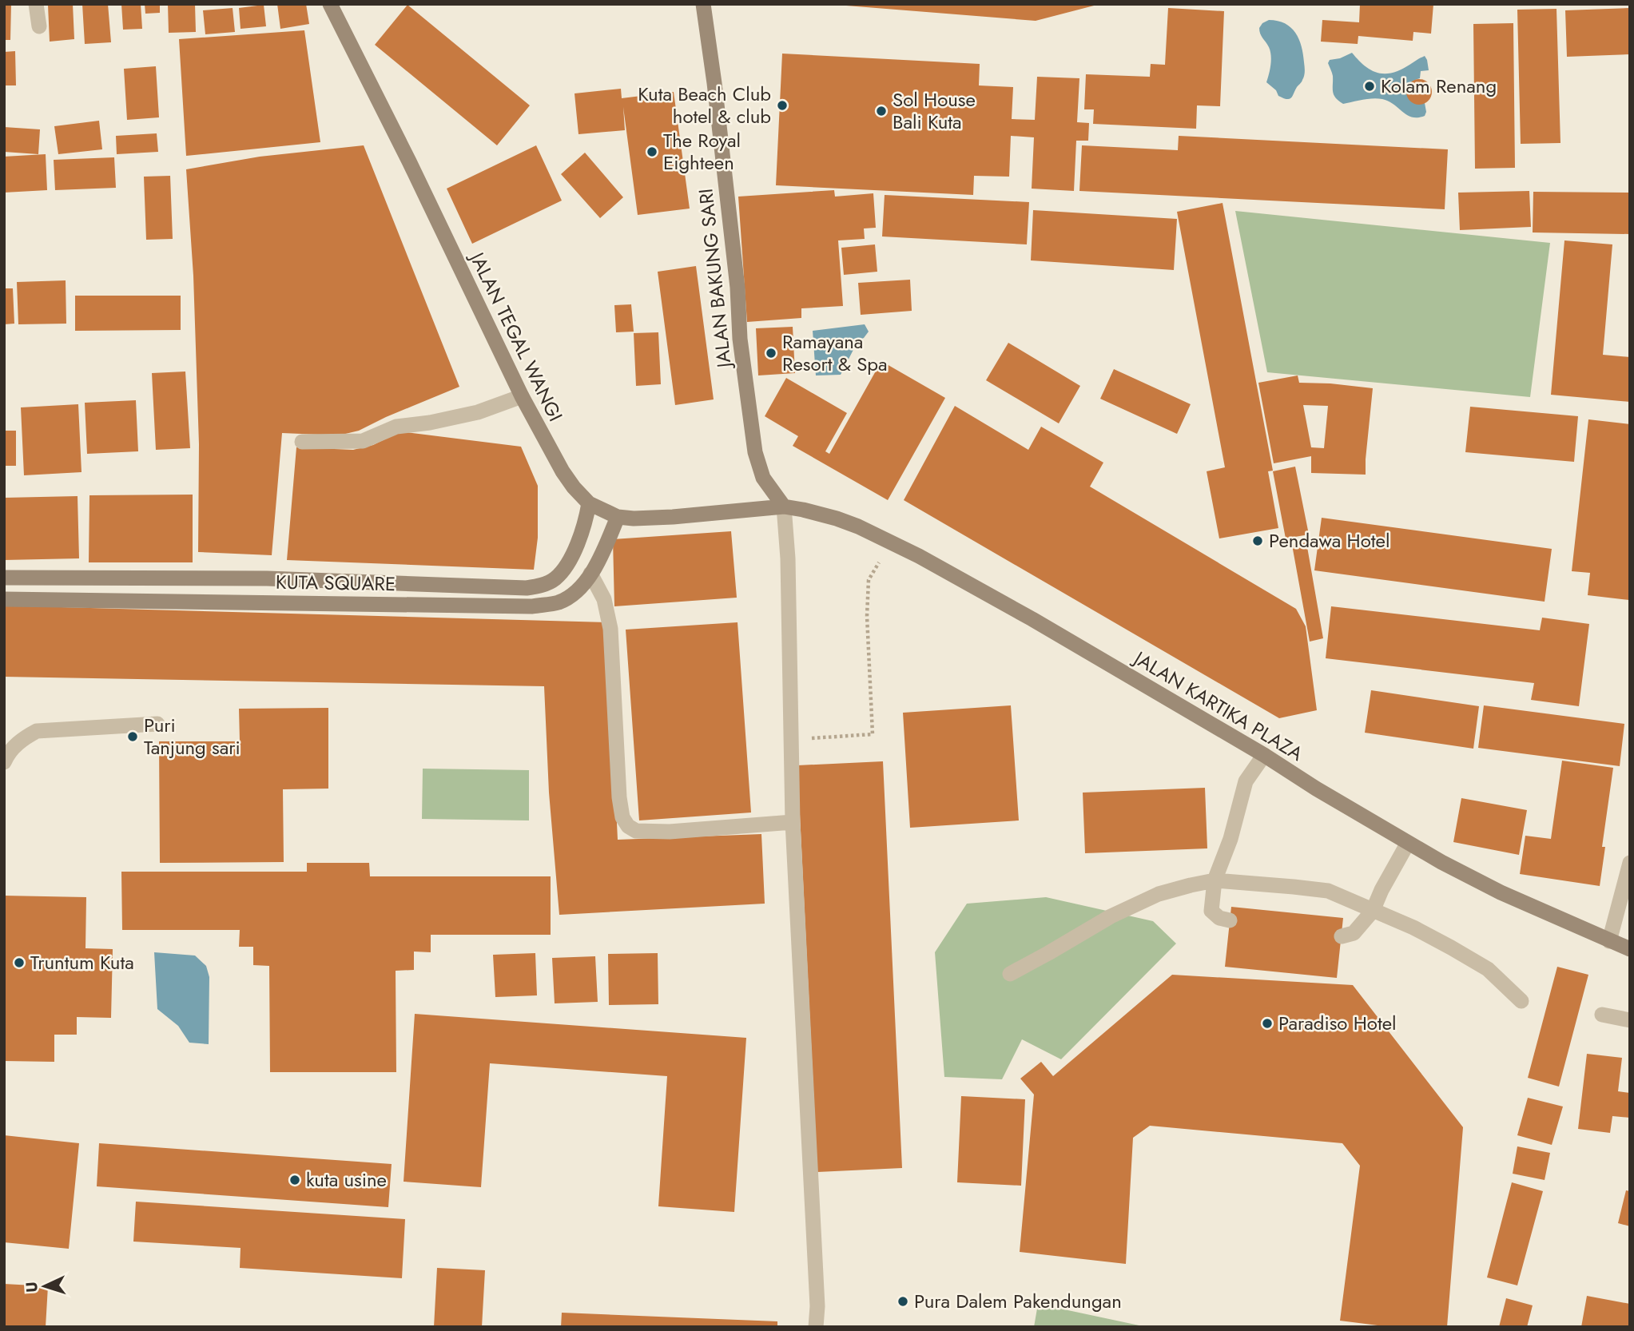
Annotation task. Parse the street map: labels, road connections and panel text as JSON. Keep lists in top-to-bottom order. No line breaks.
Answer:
{"streets":{"main road":["JALAN BAKUNG SARI","JALAN TEGAL WANGI","KUTA SQUARE","JALAN KARTIKA PLAZA"]},"crossings":[["JALAN BAKUNG SARI","JALAN TEGAL WANGI"],["JALAN BAKUNG SARI","JALAN KARTIKA PLAZA"],["JALAN TEGAL WANGI","KUTA SQUARE"],["JALAN TEGAL WANGI","JALAN KARTIKA PLAZA"]],"places":["Kolam Renang","Kuta Beach Club hotel & club","Sol House Bali Kuta","The Royal Eighteen","Ramayana Resort & Spa","Pendawa Hotel","Puri Tanjung sari","Truntum Kuta","Paradiso Hotel","kuta usine","Pura Dalem Pakendungan"],"north":"left"}
